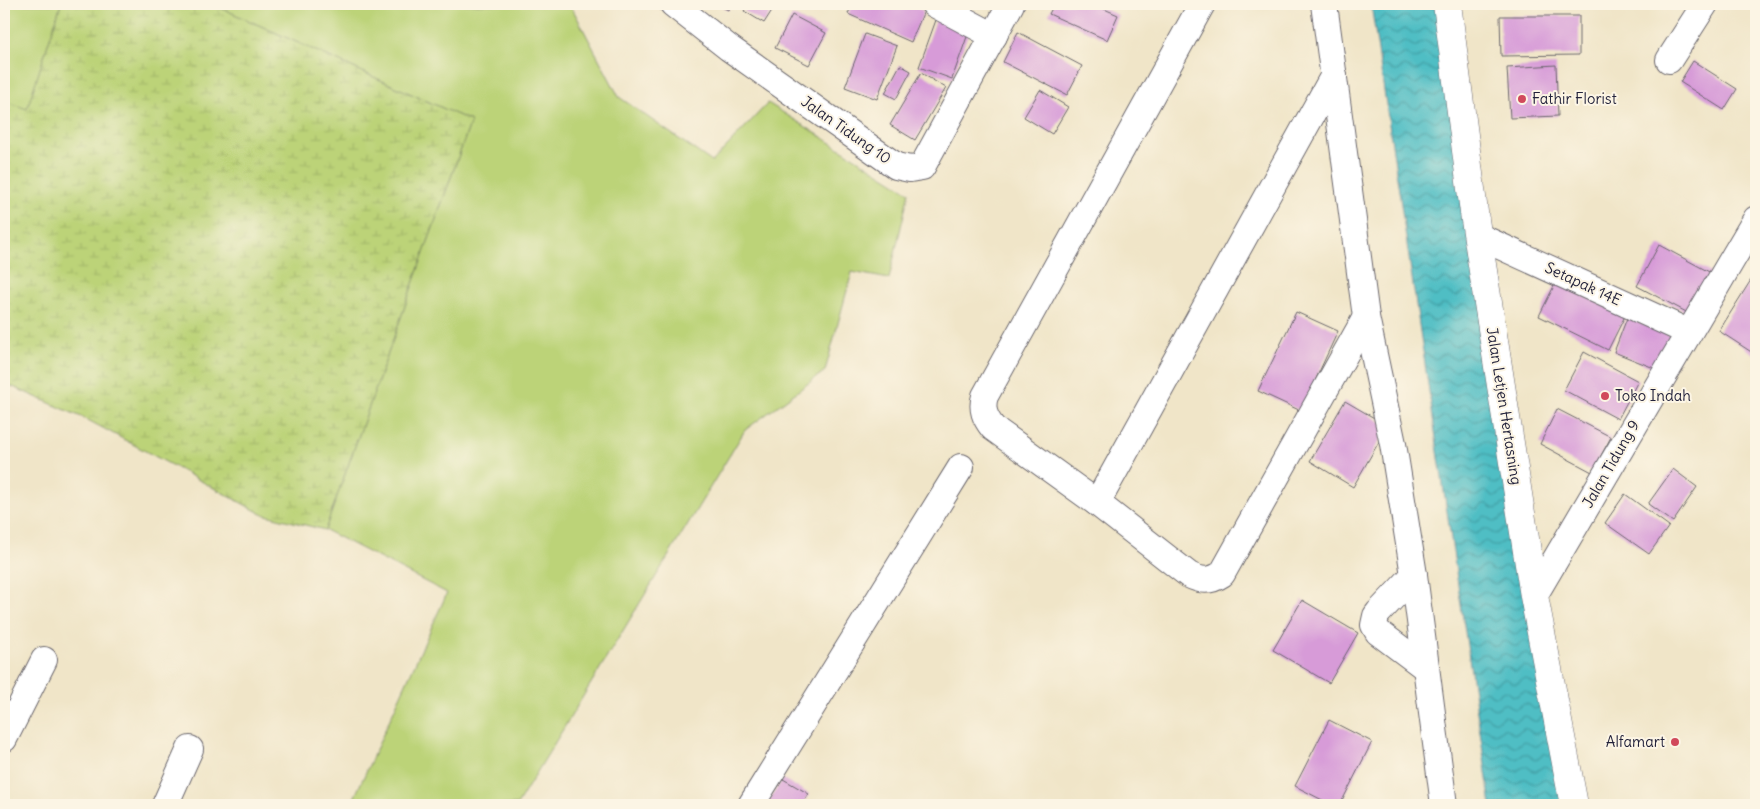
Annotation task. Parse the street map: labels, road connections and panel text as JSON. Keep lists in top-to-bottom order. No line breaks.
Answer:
{"streets":{"street":["Jalan Tidung 10","Setapak 14E","Jalan Letjen Hertasning","Jalan Tidung 9"]},"crossings":[["Setapak 14E","Jalan Letjen Hertasning"],["Setapak 14E","Jalan Tidung 9"],["Jalan Letjen Hertasning","Jalan Tidung 9"]],"places":["Fathir Florist","Toko Indah","Alfamart"]}
